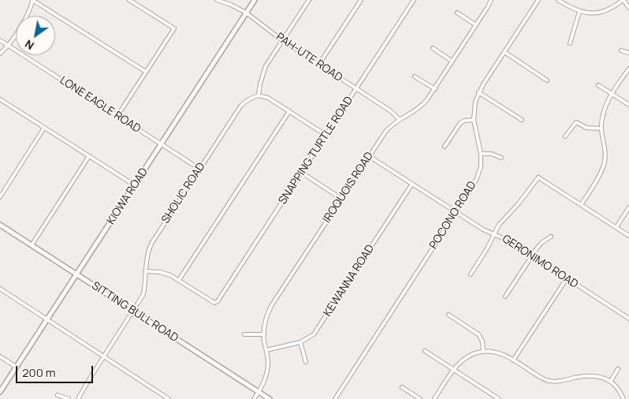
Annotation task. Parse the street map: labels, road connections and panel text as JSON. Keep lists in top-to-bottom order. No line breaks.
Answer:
{"streets":{"street":["PAH-UTE ROAD","LONE EAGLE ROAD","SNAPPING TURTLE ROAD","IROQUOIS ROAD","SHOLIC ROAD","KIOWA ROAD","POCONO ROAD","GERONIMO ROAD","KEWANNA ROAD","SITTING BULL ROAD"]},"crossings":[["PAH-UTE ROAD","SNAPPING TURTLE ROAD"],["PAH-UTE ROAD","IROQUOIS ROAD"],["PAH-UTE ROAD","KIOWA ROAD"],["LONE EAGLE ROAD","SHOLIC ROAD"],["LONE EAGLE ROAD","KIOWA ROAD"],["IROQUOIS ROAD","GERONIMO ROAD"],["IROQUOIS ROAD","KEWANNA ROAD"],["IROQUOIS ROAD","SITTING BULL ROAD"],["SHOLIC ROAD","SITTING BULL ROAD"],["KIOWA ROAD","SITTING BULL ROAD"],["POCONO ROAD","GERONIMO ROAD"],["GERONIMO ROAD","KEWANNA ROAD"]],"scale_bar":"200 m","north":"bottom left"}
